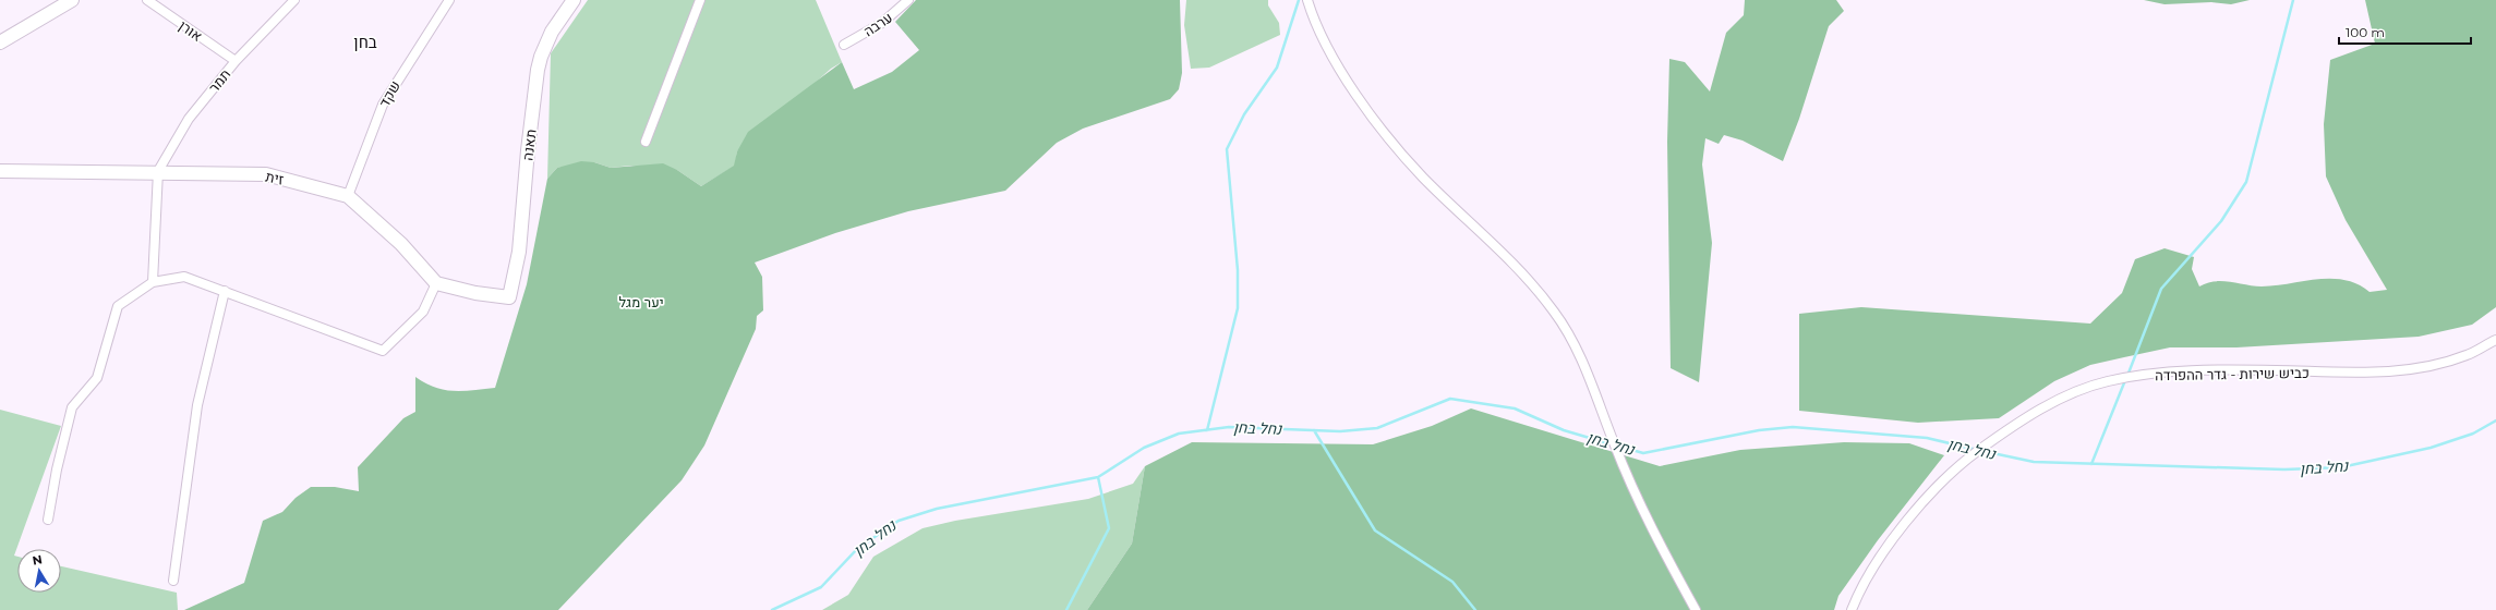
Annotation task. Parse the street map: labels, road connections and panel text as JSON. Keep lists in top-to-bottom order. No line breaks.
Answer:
{"streets":{"street":["ערבה","אורן","תמר","שקד","תאנה","זית","כביש שירות - גדר ההפרדה"]},"crossings":[["אורן","תמר"],["תמר","זית"],["שקד","זית"],["תאנה","זית"]],"districts":["בחן"],"water":["נחל בחן"],"parks":["יער מגל"],"scale_bar":"100 m","north":"top"}
